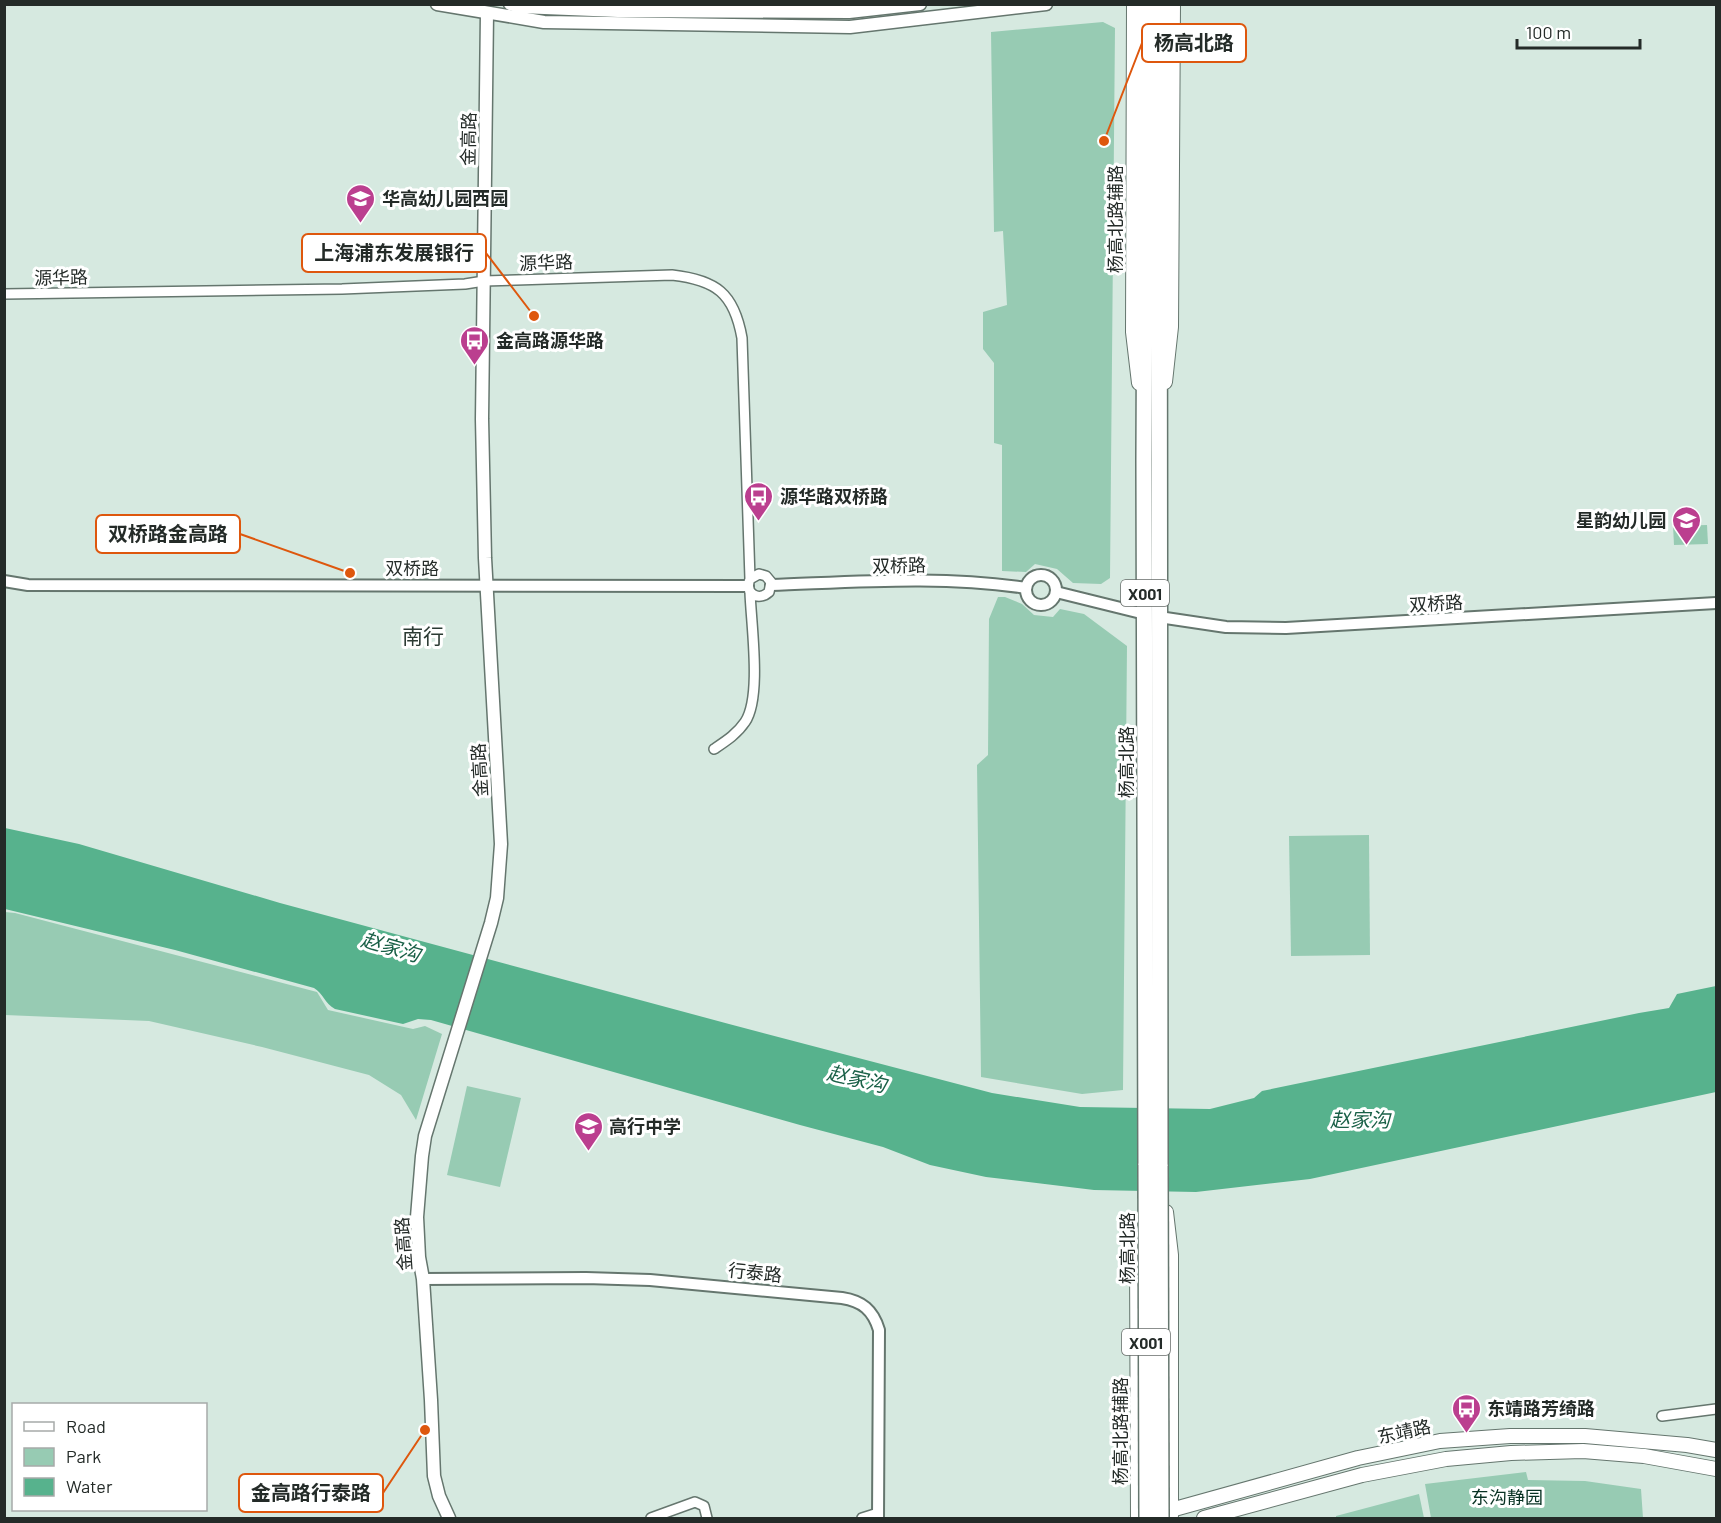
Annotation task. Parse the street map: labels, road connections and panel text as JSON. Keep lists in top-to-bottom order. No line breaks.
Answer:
{"streets":{"highway":["X001","杨高北路"],"main road":["金高路","杨高北路辅路","东靖路"],"street":["源华路","双桥路","行泰路"]},"crossings":[["金高路","源华路"],["金高路","双桥路"],["金高路","行泰路"],["杨高北路辅路","X001"],["杨高北路辅路","杨高北路"],["杨高北路辅路","东靖路"],["源华路","双桥路"],["双桥路","杨高北路"],["X001","杨高北路"],["X001","东靖路"],["杨高北路","东靖路"]],"districts":["南行"],"water":["赵家沟"],"parks":["东沟静园"],"places":{"other":["杨高北路","上海浦东发展银行","双桥路金高路","金高路行泰路"],"school or university":["华高幼儿园西园","星韵幼儿园","高行中学"],"bus stop":["金高路源华路","源华路双桥路","东靖路芳绮路"]},"legend":["Road","Park","Water"],"scale_bar":"100 m"}
